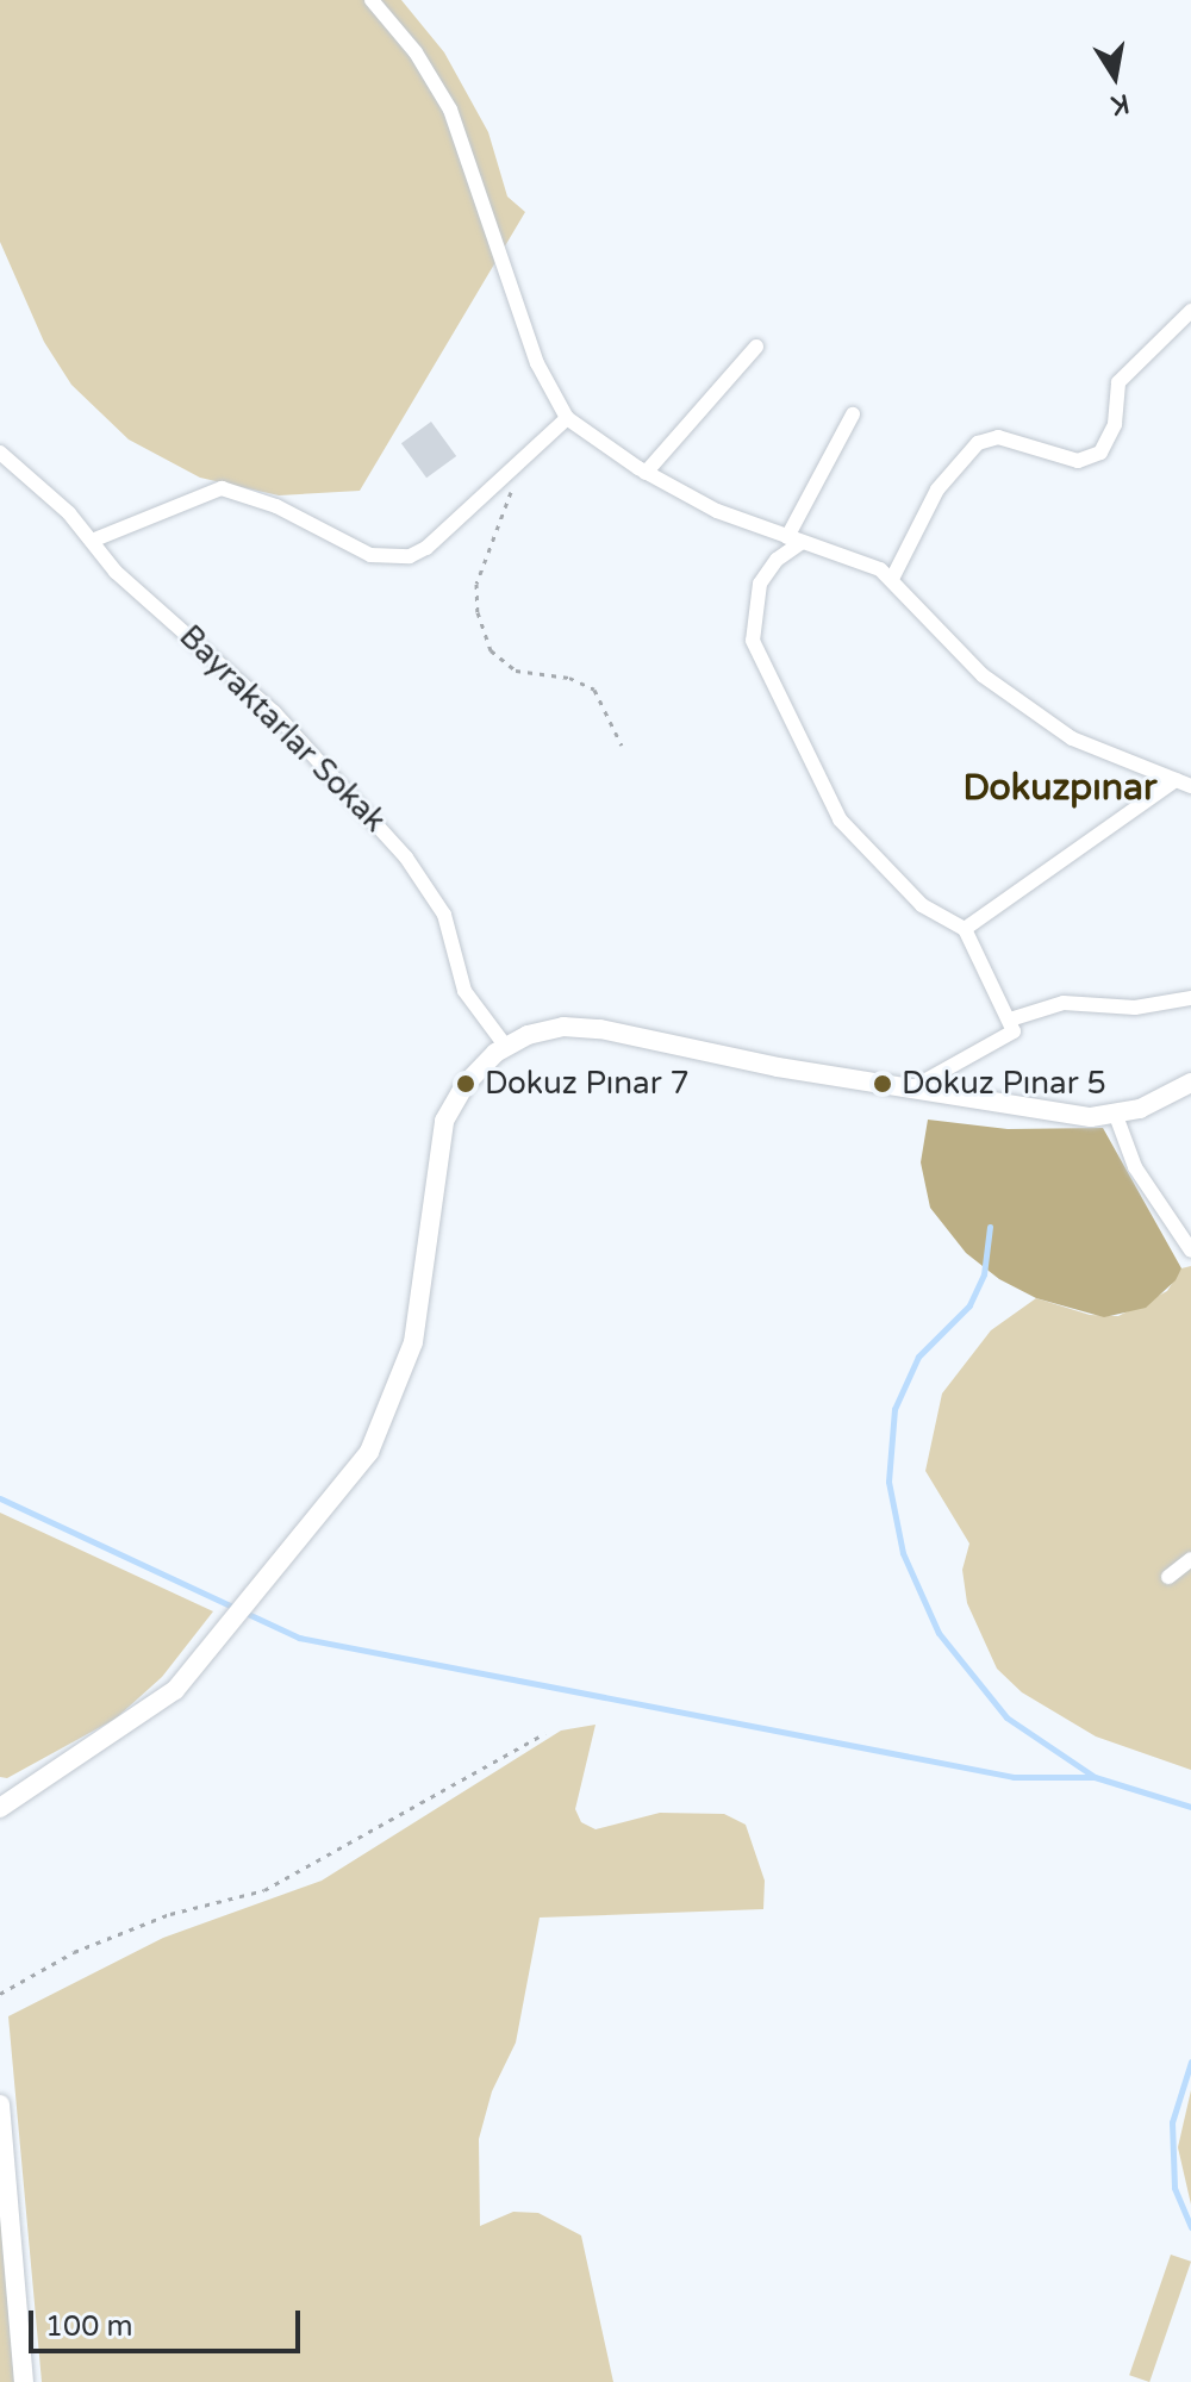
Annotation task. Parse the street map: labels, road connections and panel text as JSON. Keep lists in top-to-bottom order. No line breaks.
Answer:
{"streets":{"street":["Bayraktarlar Sokak"]},"districts":["Dokuzpınar"],"places":["Dokuz Pınar 7","Dokuz Pınar 5"],"scale_bar":"100 m","north":"bottom"}
